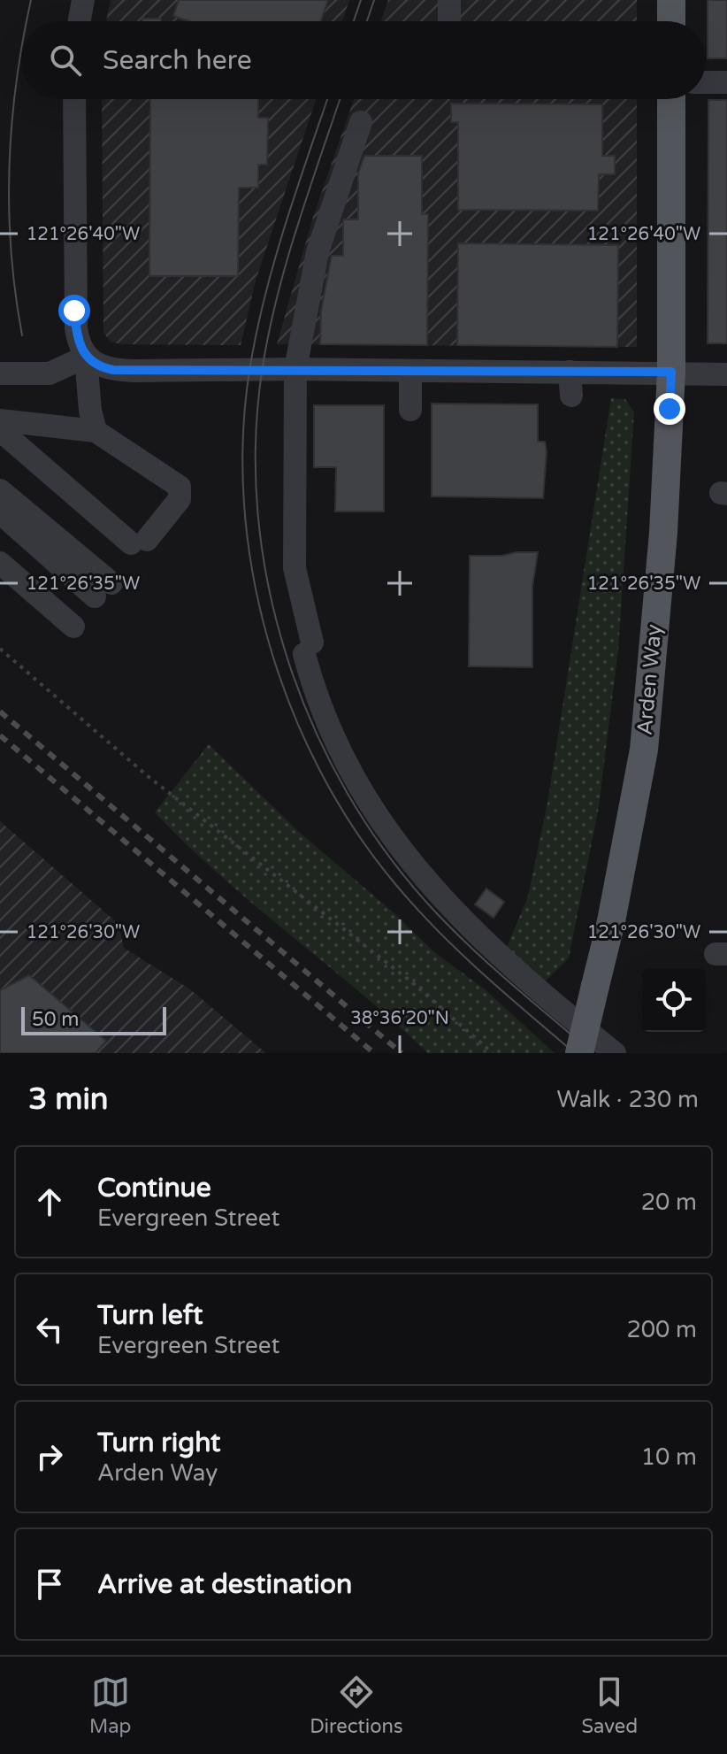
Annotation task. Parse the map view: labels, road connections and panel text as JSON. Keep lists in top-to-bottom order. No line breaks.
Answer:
{"streets":{"main road":["Arden Way"]},"scale_bar":"50 m","page":{"search":"Search here","scale":"50 m","heading":["3 min","Walk · 230 m"],"list":[["Continue","Evergreen Street","20 m"],["Turn left","Evergreen Street","200 m"],["Turn right","Arden Way","10 m"],"Arrive at destination"],"nav":["Map","Directions","Saved"]},"coordinates":["121°26'40\"W","121°26'35\"W","121°26'30\"W","38°36'20\"N"]}
